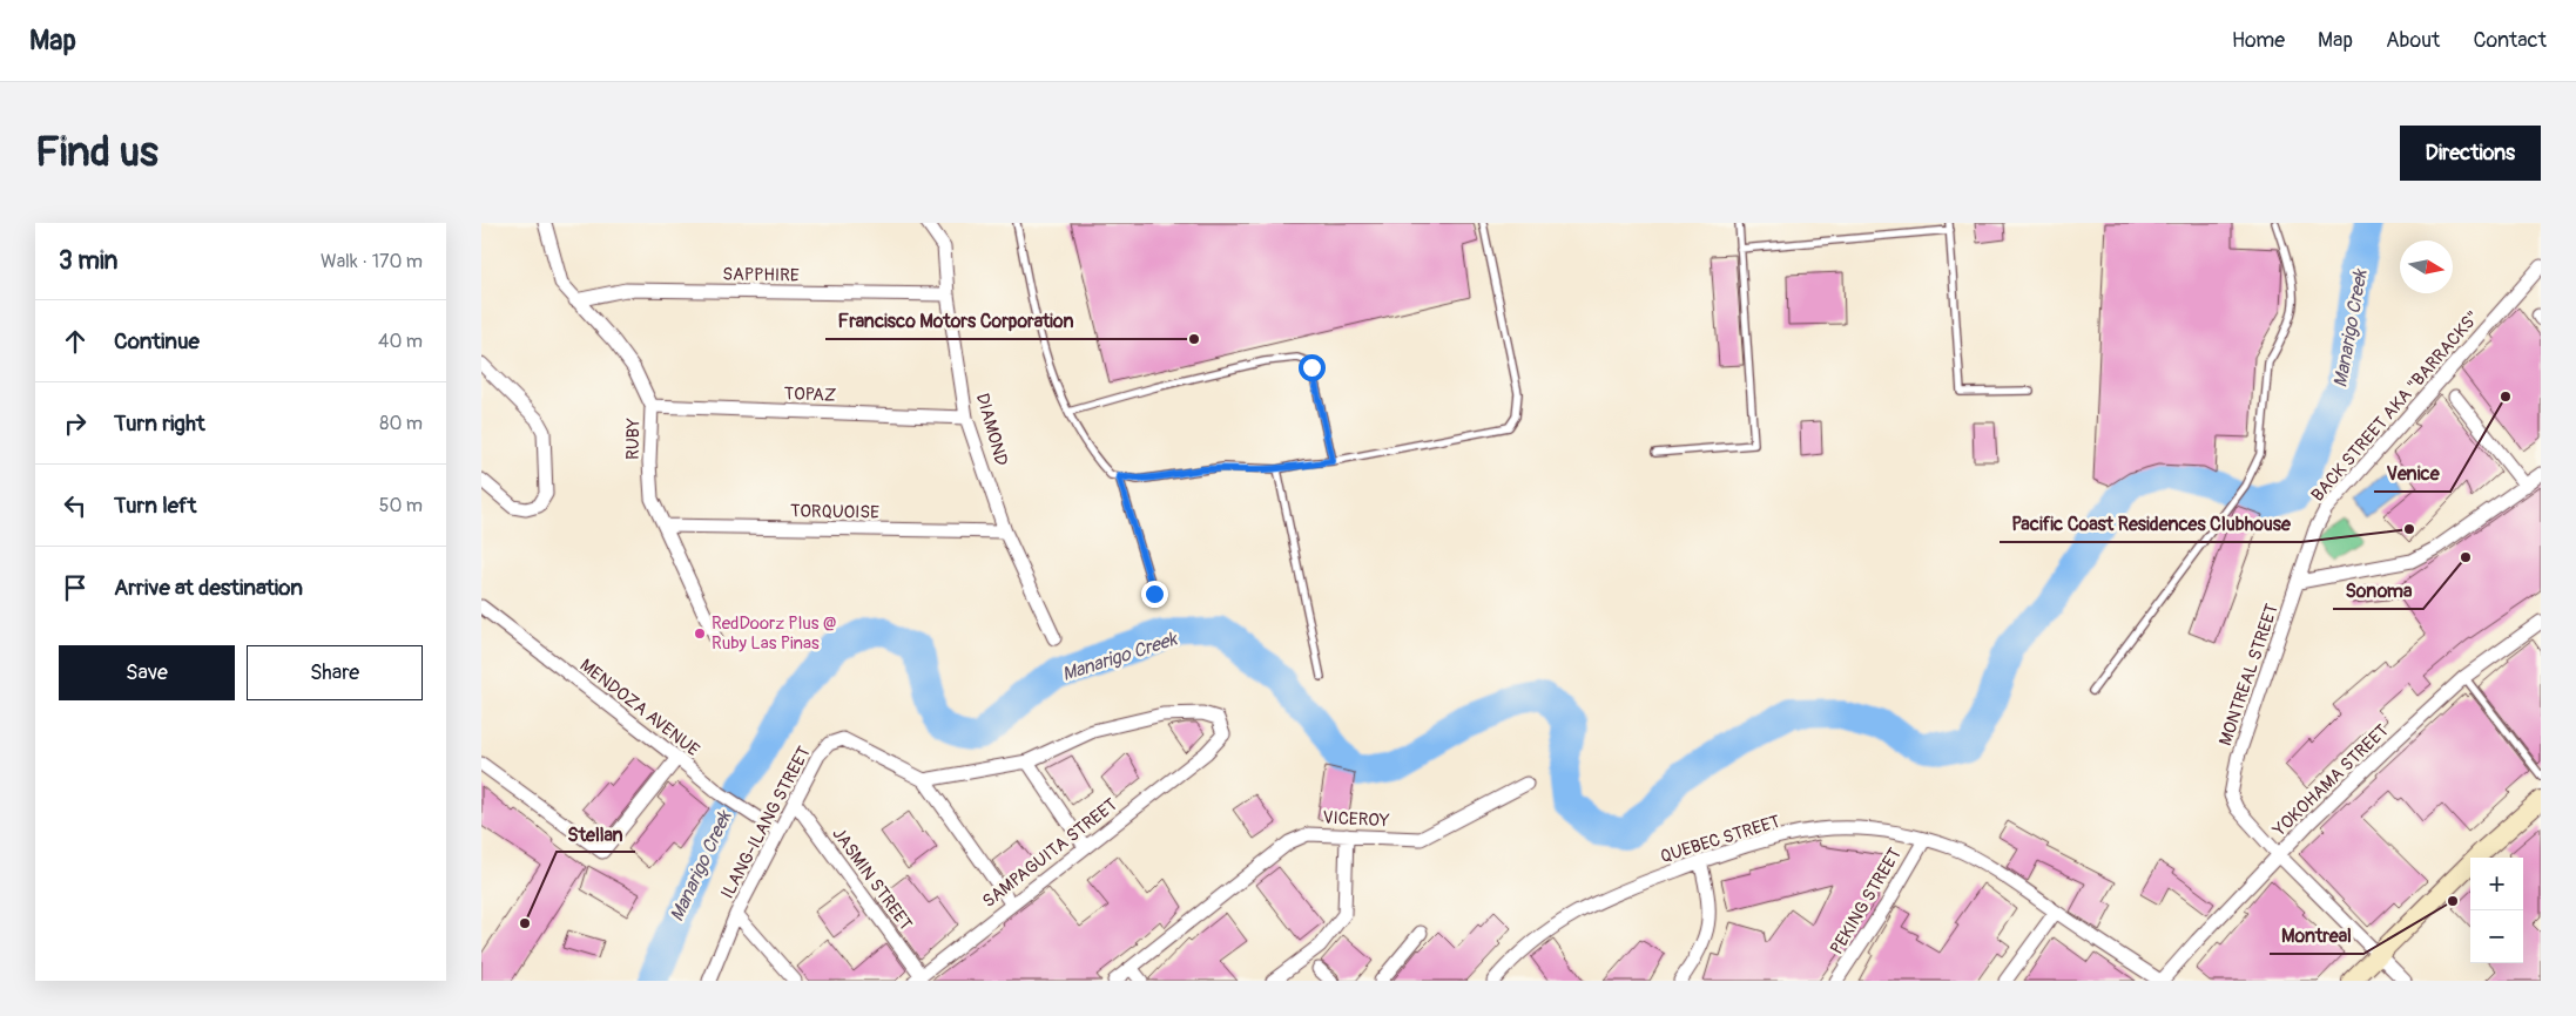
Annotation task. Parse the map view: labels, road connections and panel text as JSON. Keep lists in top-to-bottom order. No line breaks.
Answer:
{"streets":{"street":["SAPPHIRE","TOPAZ","BACK STREET AKA \"BARRACKS\"","DIAMOND","RUBY","TORQUOISE","MONTREAL STREET","MENDOZA AVENUE","YOKOHAMA STREET","VICEROY","ILANG-ILANG STREET","QUEBEC STREET","SAMPAGUITA STREET","JASMIN STREET","PEKING STREET"]},"crossings":[["SAPPHIRE","DIAMOND"],["SAPPHIRE","RUBY"],["TOPAZ","DIAMOND"],["TOPAZ","RUBY"],["BACK STREET AKA \"BARRACKS\"","MONTREAL STREET"],["DIAMOND","TORQUOISE"],["RUBY","TORQUOISE"],["MONTREAL STREET","YOKOHAMA STREET"],["MENDOZA AVENUE","ILANG-ILANG STREET"],["YOKOHAMA STREET","QUEBEC STREET"],["ILANG-ILANG STREET","JASMIN STREET"],["QUEBEC STREET","PEKING STREET"],["SAMPAGUITA STREET","JASMIN STREET"]],"water":["Manarigo Creek"],"places":["Francisco Motors Corporation","Venice","Pacific Coast Residences Clubhouse","Sonoma","RedDoorz Plus @ Ruby Las Pinas","Montreal","Stellan"],"north":"right","page":{"header":"Map","nav":["Home","Map","About","Contact"],"buttons":["Directions",["Save","Share"]],"title":"Find us","heading":["3 min","Walk · 170 m"],"list":[["Continue","40 m"],["Turn right","80 m"],["Turn left","50 m"],"Arrive at destination"],"map_buttons":["+","−"]}}
